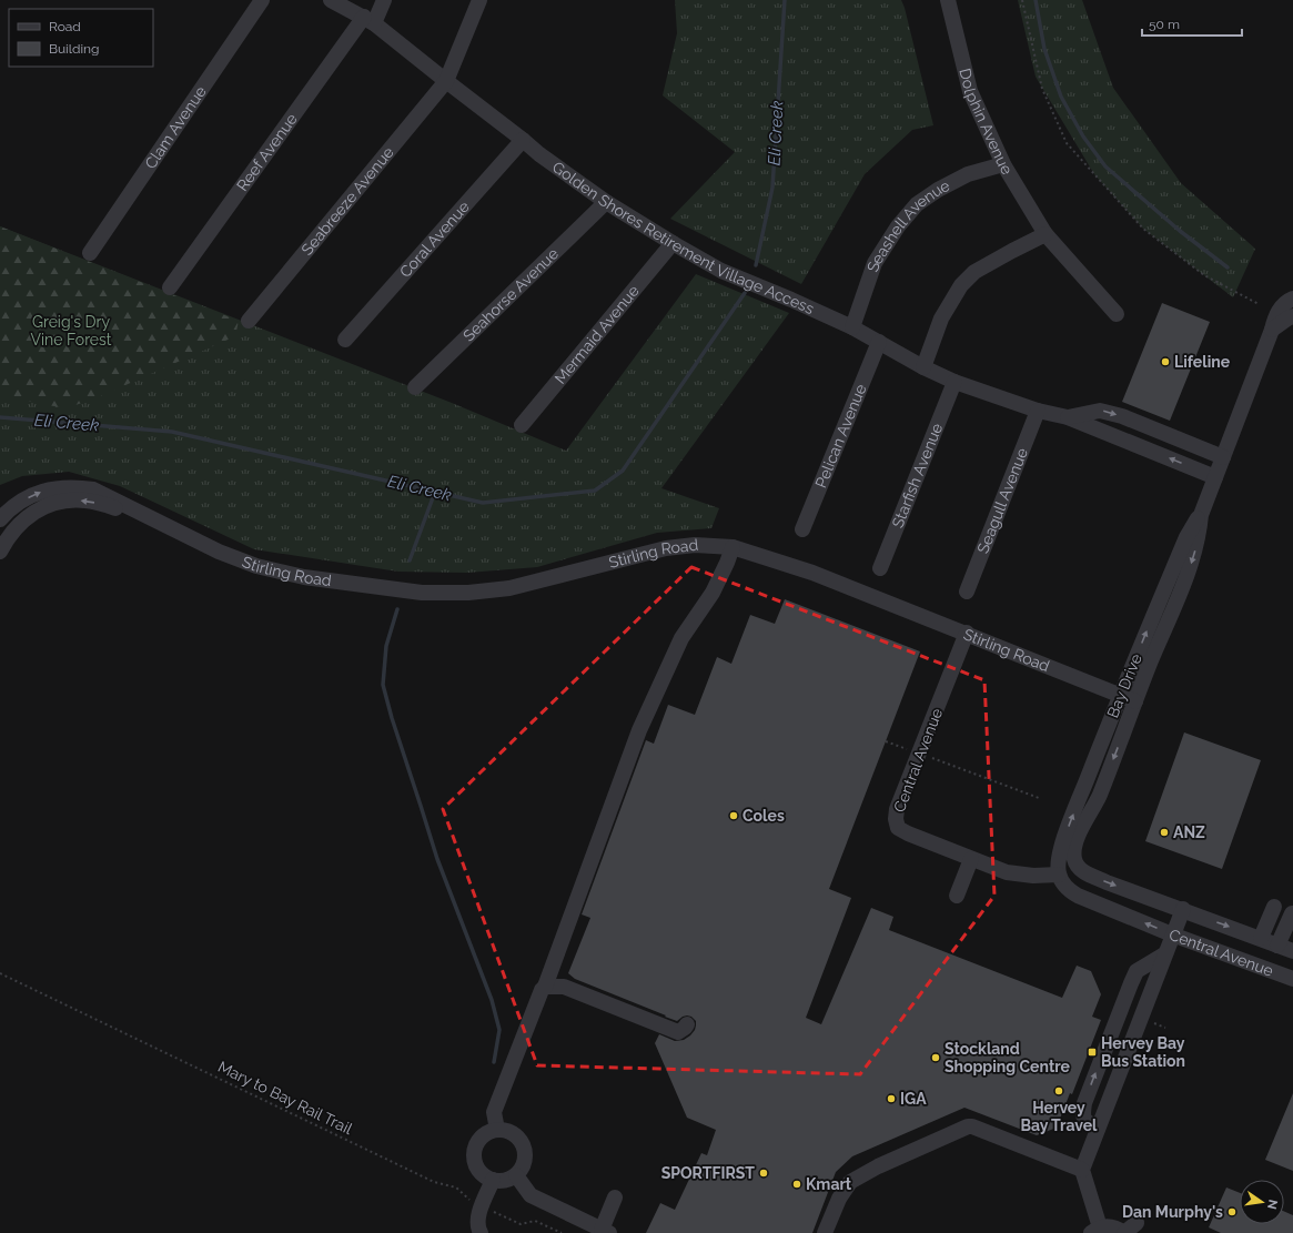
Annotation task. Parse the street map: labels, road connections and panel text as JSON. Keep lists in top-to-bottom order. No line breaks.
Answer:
{"streets":{"street":["Dolphin Avenue","Clam Avenue","Reef Avenue","Seabreeze Avenue","Seashell Avenue","Golden Shores Retirement Village Access","Coral Avenue","Seahorse Avenue","Mermaid Avenue","Pelican Avenue","Starfish Avenue","Seagull Avenue","Stirling Road","Bay Drive","Central Avenue"],"path":["Mary to Bay Rail Trail"]},"crossings":[["Dolphin Avenue","Seashell Avenue"],["Reef Avenue","Golden Shores Retirement Village Access"],["Seabreeze Avenue","Golden Shores Retirement Village Access"],["Seashell Avenue","Golden Shores Retirement Village Access"],["Golden Shores Retirement Village Access","Coral Avenue"],["Golden Shores Retirement Village Access","Seahorse Avenue"],["Golden Shores Retirement Village Access","Mermaid Avenue"],["Golden Shores Retirement Village Access","Pelican Avenue"],["Golden Shores Retirement Village Access","Starfish Avenue"],["Golden Shores Retirement Village Access","Seagull Avenue"],["Golden Shores Retirement Village Access","Bay Drive"],["Stirling Road","Bay Drive"],["Stirling Road","Central Avenue"],["Bay Drive","Central Avenue"]],"water":["Eli Creek"],"parks":["Greig's Dry Vine Forest"],"places":{"other":["Lifeline","Coles","ANZ","Stockland Shopping Centre","Hervey Bay Travel","IGA","SPORTFIRST","Kmart","Dan Murphy's"],"transit":["Hervey Bay Bus Station"]},"legend":["Road","Building"],"scale_bar":"50 m","north":"right"}
